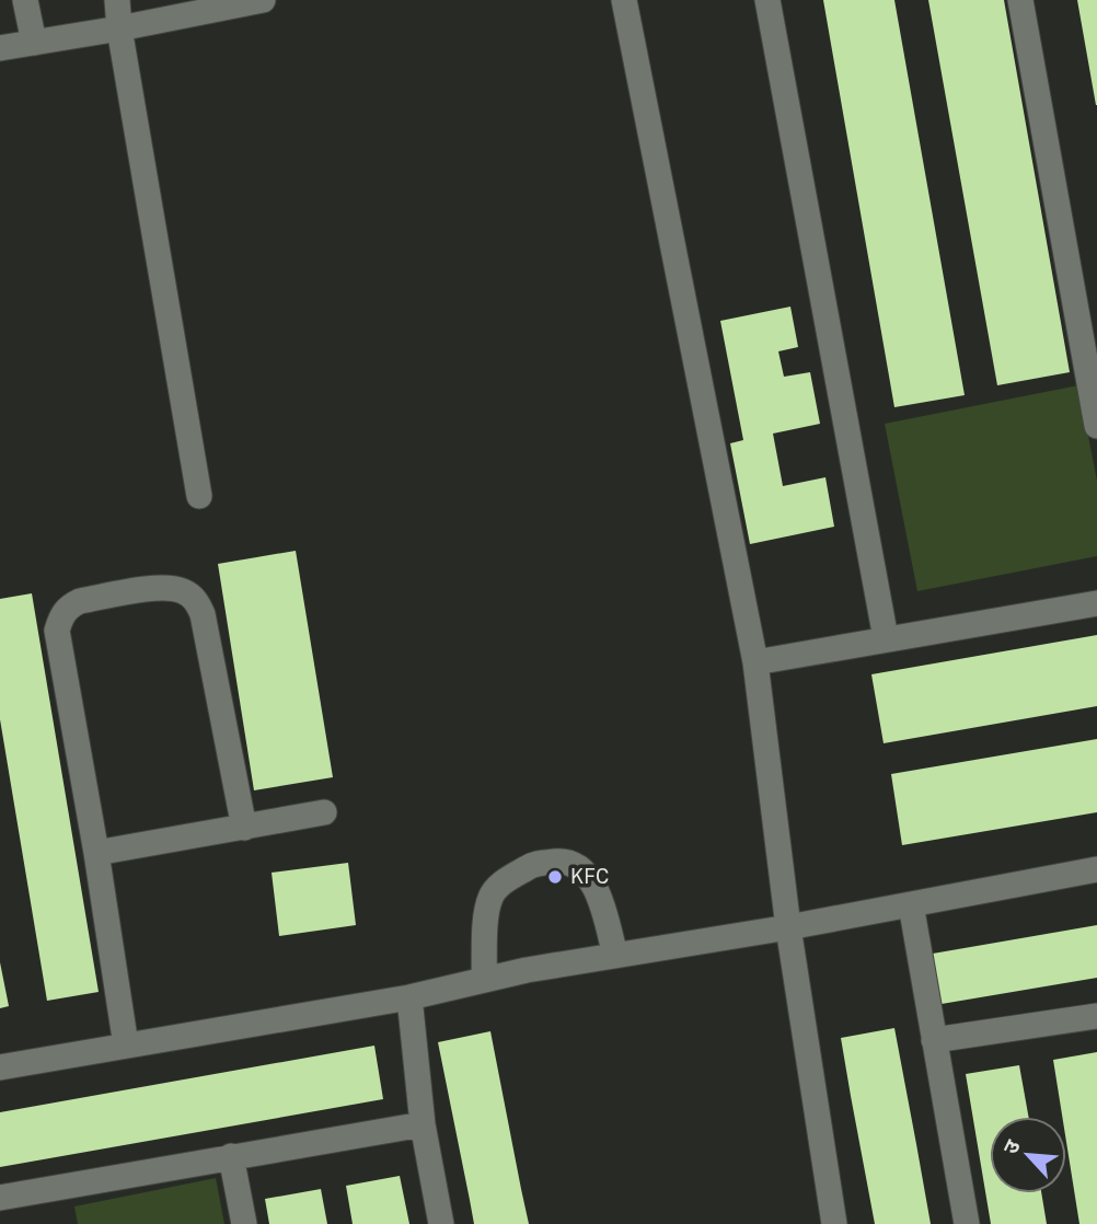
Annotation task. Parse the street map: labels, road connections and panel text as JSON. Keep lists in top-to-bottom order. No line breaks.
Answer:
{"places":["KFC"],"north":"top left"}
